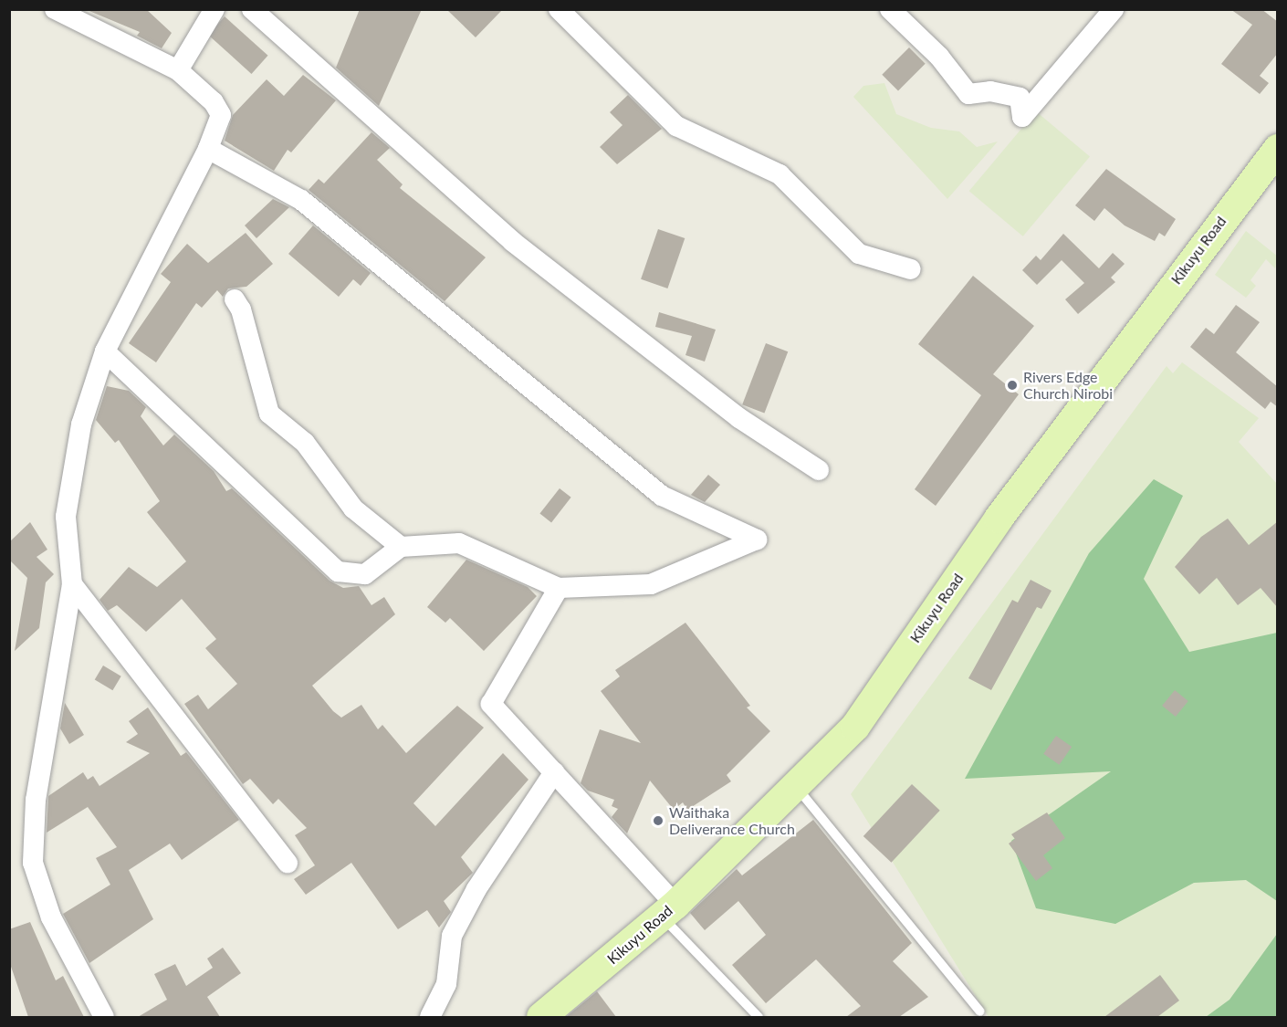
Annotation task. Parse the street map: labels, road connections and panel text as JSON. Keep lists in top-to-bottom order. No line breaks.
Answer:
{"streets":{"main road":["Kikuyu Road"]},"places":["Rivers Edge Church Nirobi","Waithaka Deliverance Church"]}
